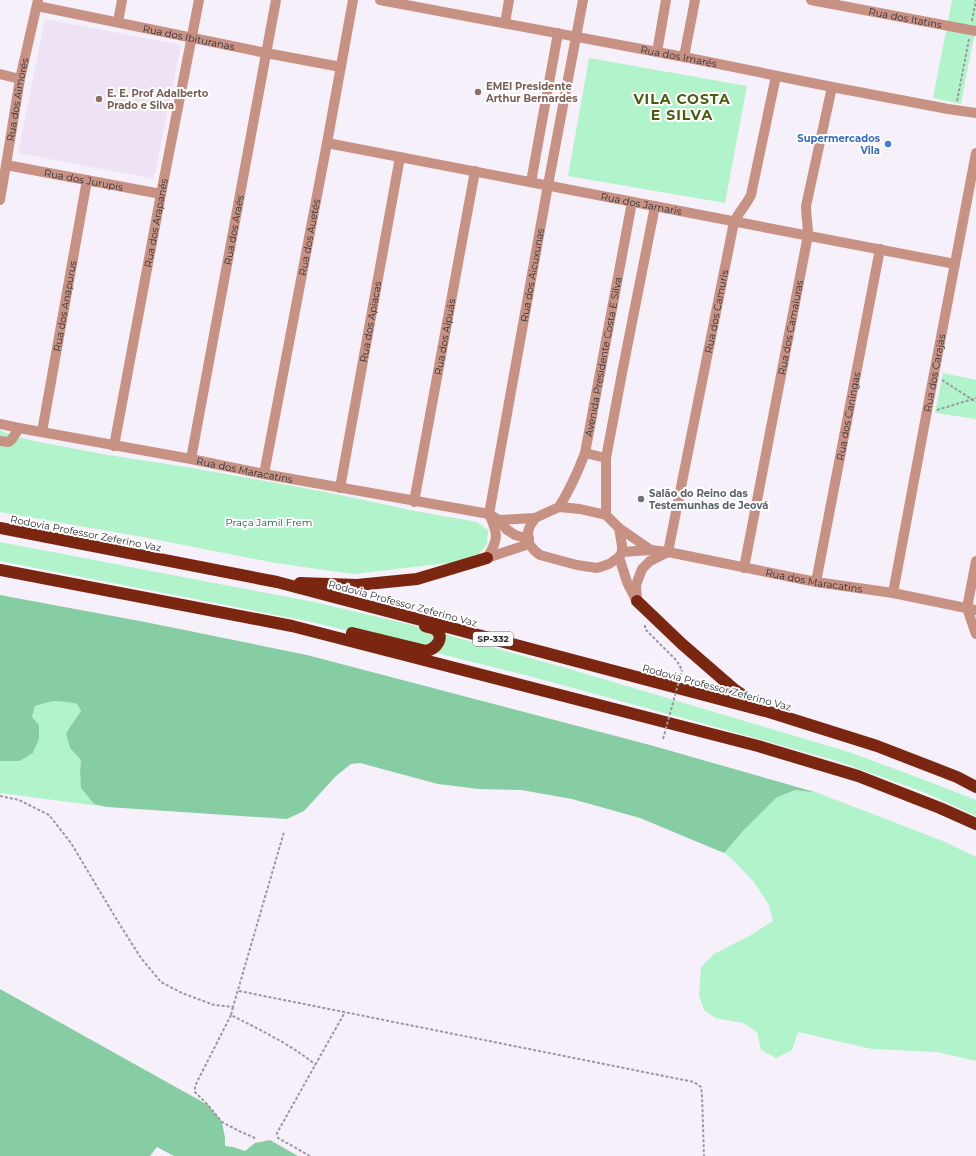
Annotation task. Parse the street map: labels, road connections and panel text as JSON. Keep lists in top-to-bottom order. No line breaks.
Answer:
{"streets":{"highway":["Rodovia Professor Zeferino Vaz","SP-332"],"street":["Rua dos Itatins","Rua dos Ibituranas","Rua dos Imarés","Rua dos Aimorés","Rua dos Jurupis","Rua dos Jamaris","Rua dos Arapanés","Rua dos Araés","Rua dos Auetés","Rua dos Aicuxunas","Rua dos Anapurus","Rua dos Camuris","Rua dos Apiacas","Rua dos Camaiuras","Rua dos Aipuás","Avenida Presidente Costa E Silva","Rua dos Carajás","Rua dos Caningas","Rua dos Maracatins"]},"crossings":[["Rua dos Ibituranas","Rua dos Aimorés"],["Rua dos Ibituranas","Rua dos Arapanés"],["Rua dos Ibituranas","Rua dos Araés"],["Rua dos Ibituranas","Rua dos Auetés"],["Rua dos Imarés","Rua dos Aicuxunas"],["Rua dos Imarés","Rua dos Camuris"],["Rua dos Imarés","Rua dos Camaiuras"],["Rua dos Aimorés","Rua dos Jurupis"],["Rua dos Jurupis","Rua dos Arapanés"],["Rua dos Jurupis","Rua dos Anapurus"],["Rua dos Jamaris","Rua dos Auetés"],["Rua dos Jamaris","Rua dos Aicuxunas"],["Rua dos Jamaris","Rua dos Camuris"],["Rua dos Jamaris","Rua dos Apiacas"],["Rua dos Jamaris","Rua dos Camaiuras"],["Rua dos Jamaris","Rua dos Aipuás"],["Rua dos Jamaris","Avenida Presidente Costa E Silva"],["Rua dos Jamaris","Rua dos Carajás"],["Rua dos Jamaris","Rua dos Caningas"],["Rua dos Arapanés","Rua dos Maracatins"],["Rua dos Araés","Rua dos Maracatins"],["Rua dos Auetés","Rua dos Maracatins"],["Rua dos Aicuxunas","Rua dos Maracatins"],["Rua dos Anapurus","Rua dos Maracatins"],["Rua dos Camuris","Rua dos Maracatins"],["Rua dos Apiacas","Rua dos Maracatins"],["Rua dos Camaiuras","Rua dos Maracatins"],["Rua dos Aipuás","Rua dos Maracatins"],["Avenida Presidente Costa E Silva","Rua dos Maracatins"],["Rua dos Carajás","Rua dos Maracatins"],["Rua dos Caningas","Rua dos Maracatins"]],"districts":["VILA COSTA E SILVA"],"parks":["Praça Jamil Frem"],"places":["EMEI Presidente Arthur Bernardes","E. E. Prof Adalberto Prado e Silva","Supermercados Vila","Salão do Reino das Testemunhas de Jeová"]}
